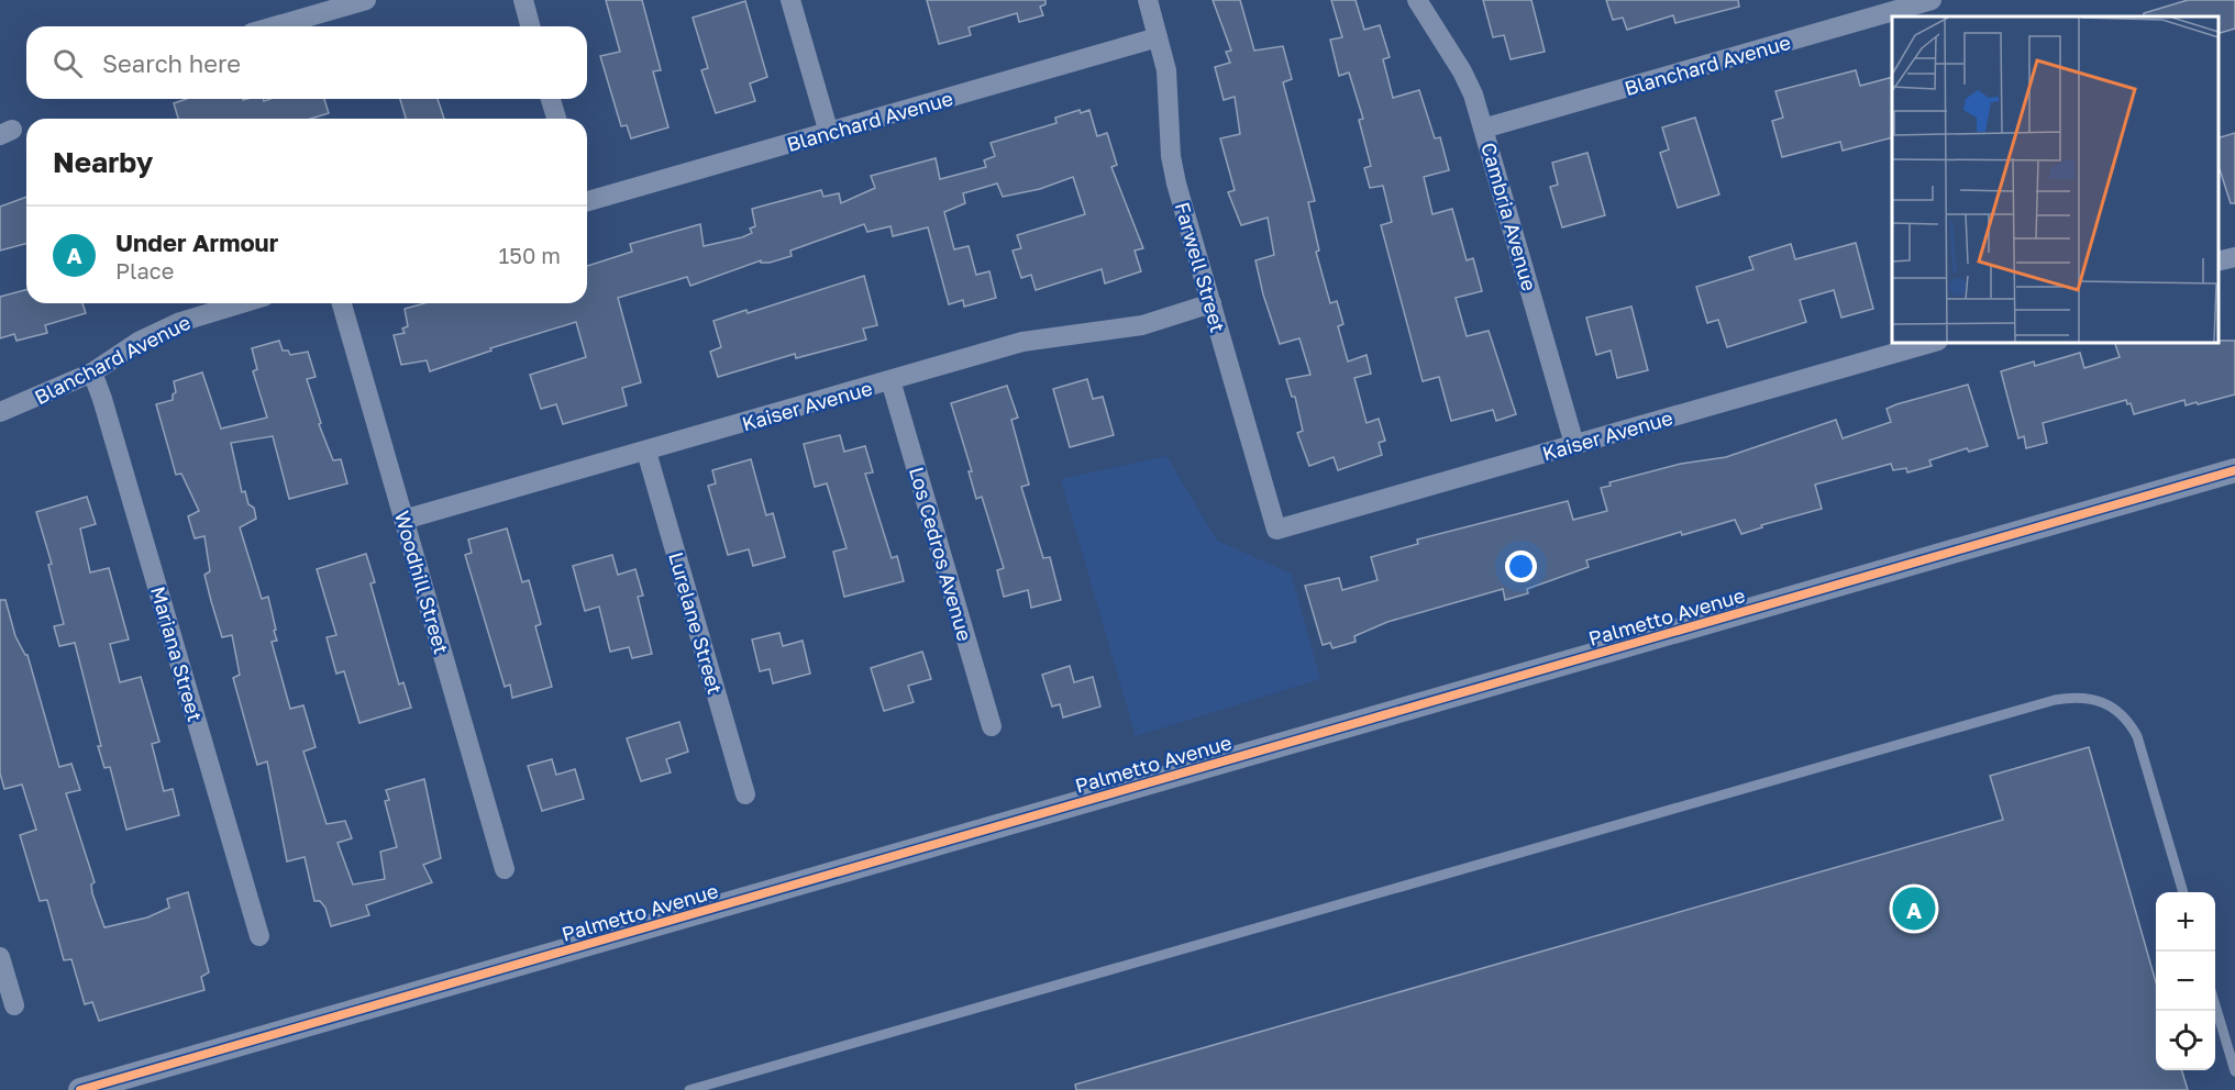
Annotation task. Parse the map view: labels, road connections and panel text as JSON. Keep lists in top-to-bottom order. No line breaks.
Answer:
{"streets":{"street":["Blanchard Avenue","Cambria Avenue","Farwell Street","Kaiser Avenue","Los Cedros Avenue","Woodhill Street","Palmetto Avenue","Lurelane Street","Mariana Street"]},"crossings":[["Blanchard Avenue","Cambria Avenue"],["Blanchard Avenue","Farwell Street"],["Blanchard Avenue","Mariana Street"],["Cambria Avenue","Kaiser Avenue"],["Farwell Street","Kaiser Avenue"],["Kaiser Avenue","Los Cedros Avenue"],["Kaiser Avenue","Woodhill Street"],["Kaiser Avenue","Lurelane Street"]],"page":{"search":"Search here","heading":"Nearby","list":[{"mark":"A","name":"Under Armour","note":"Place","value":"150 m"}],"pins":"A","map_buttons":["+","−"]}}
